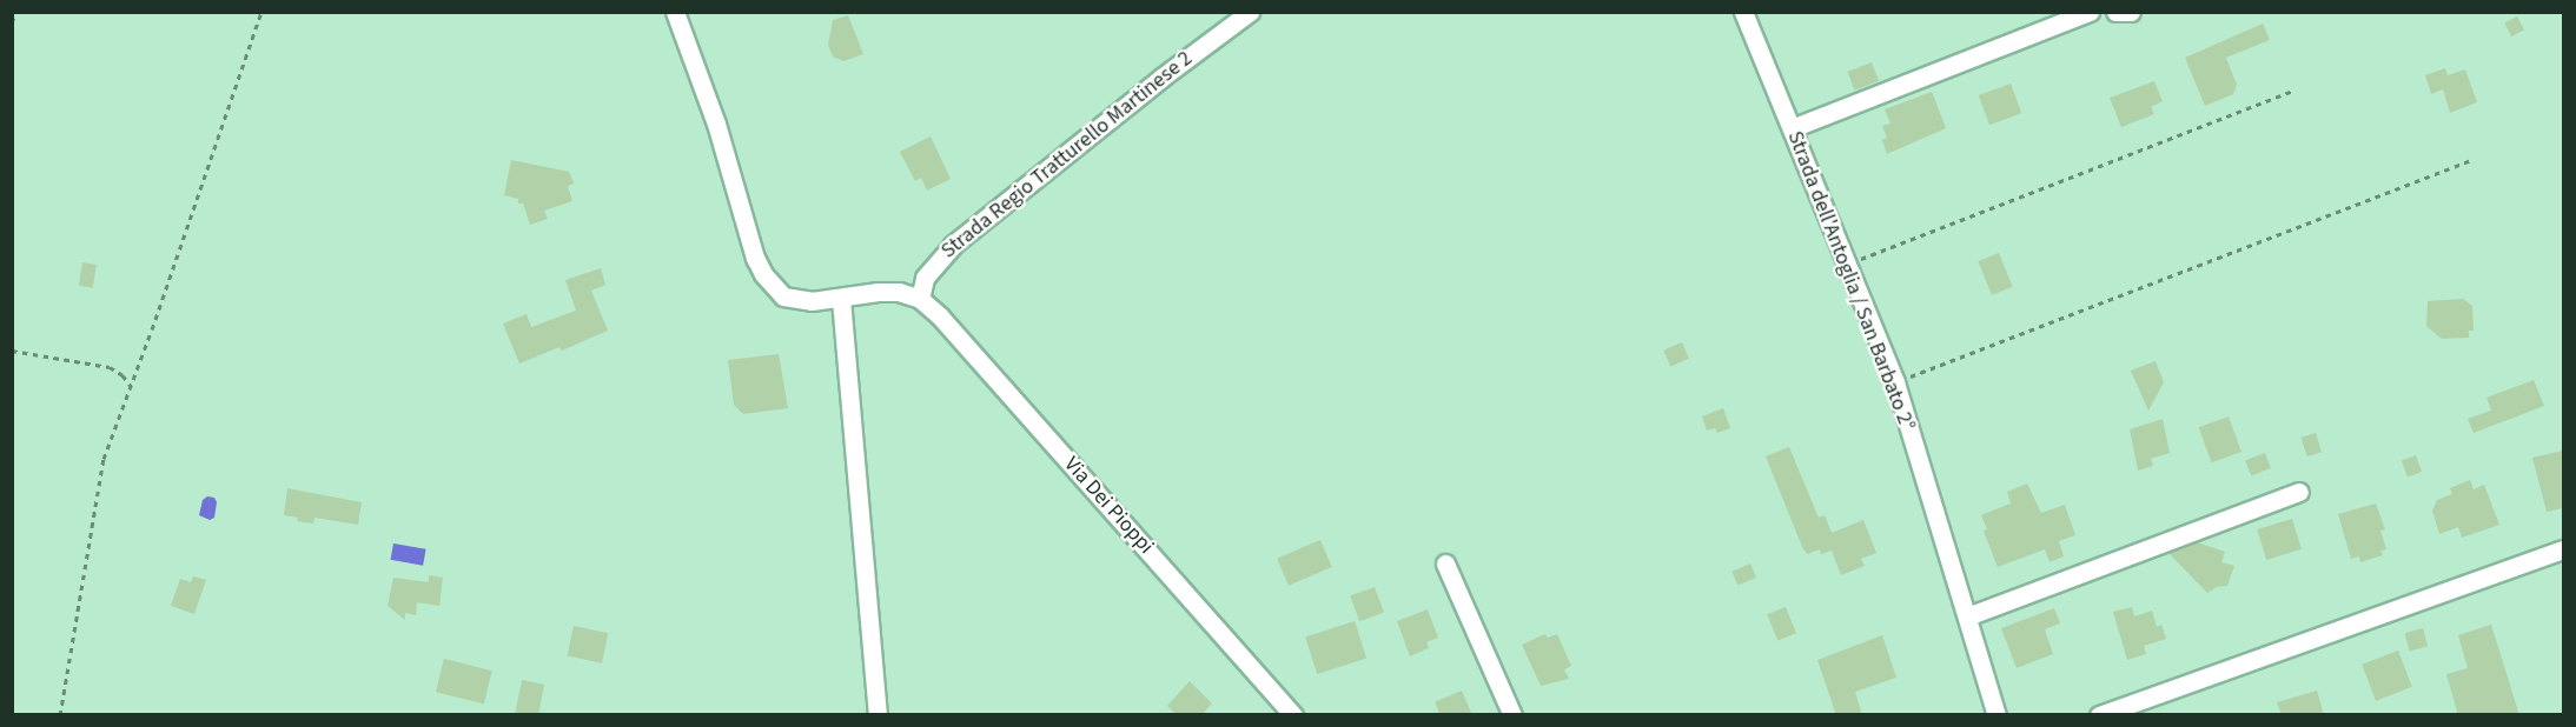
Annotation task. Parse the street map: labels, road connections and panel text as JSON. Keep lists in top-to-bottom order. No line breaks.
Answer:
{"streets":{"street":["Strada Regio Tratturello Martinese 2","Strada dell'Antoglia / San Barbato 2°","Via Dei Pioppi"]},"crossings":[["Strada Regio Tratturello Martinese 2","Via Dei Pioppi"]]}
